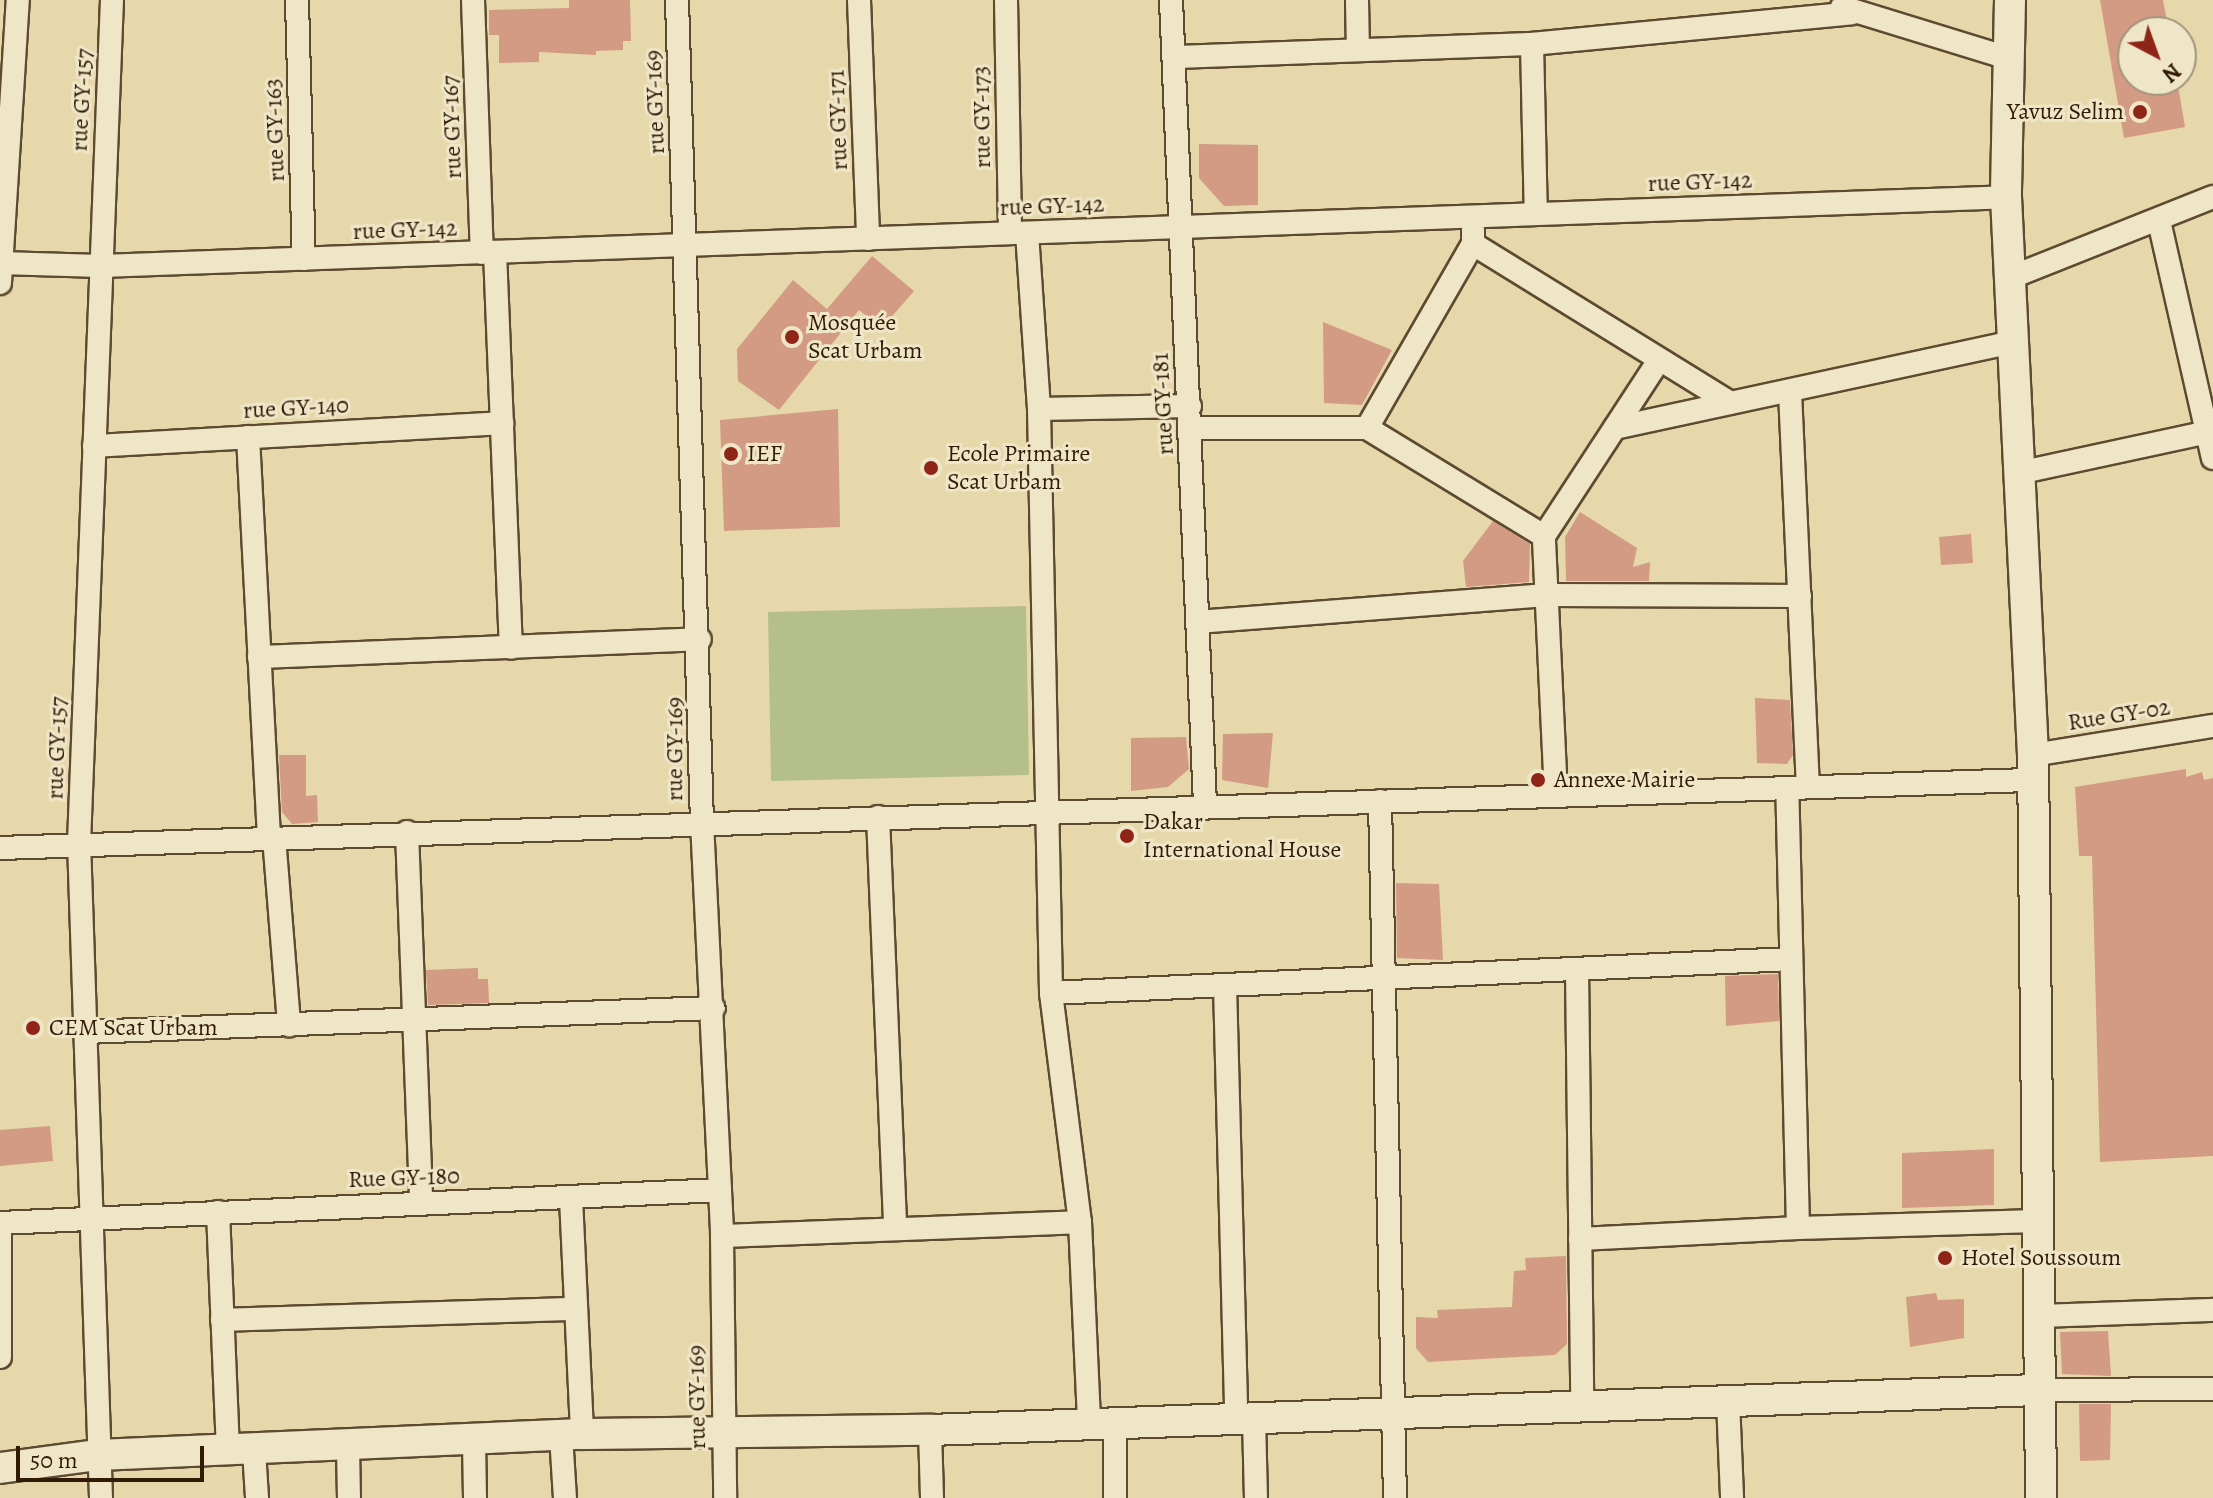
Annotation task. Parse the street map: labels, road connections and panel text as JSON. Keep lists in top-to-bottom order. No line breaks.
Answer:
{"streets":{"street":["rue GY-157","rue GY-169","rue GY-173","rue GY-171","rue GY-167","rue GY-163","rue GY-142","rue GY-181","rue GY-140","Rue GY-02","Rue GY-180"]},"crossings":[["rue GY-157","rue GY-142"],["rue GY-157","rue GY-140"],["rue GY-157","Rue GY-02"],["rue GY-157","Rue GY-180"],["rue GY-169","rue GY-142"],["rue GY-169","Rue GY-02"],["rue GY-169","Rue GY-180"],["rue GY-173","rue GY-142"],["rue GY-173","Rue GY-02"],["rue GY-171","rue GY-142"],["rue GY-167","rue GY-142"],["rue GY-167","rue GY-140"],["rue GY-163","rue GY-142"],["rue GY-142","rue GY-181"],["rue GY-181","Rue GY-02"]],"places":["Yavuz Selim","Mosquée Scat Urbam","IEF","Ecole Primaire Scat Urbam","Annexe Mairie","Dakar International House","CEM Scat Urbam","Hotel Soussoum"],"scale_bar":"50 m","north":"bottom right"}
